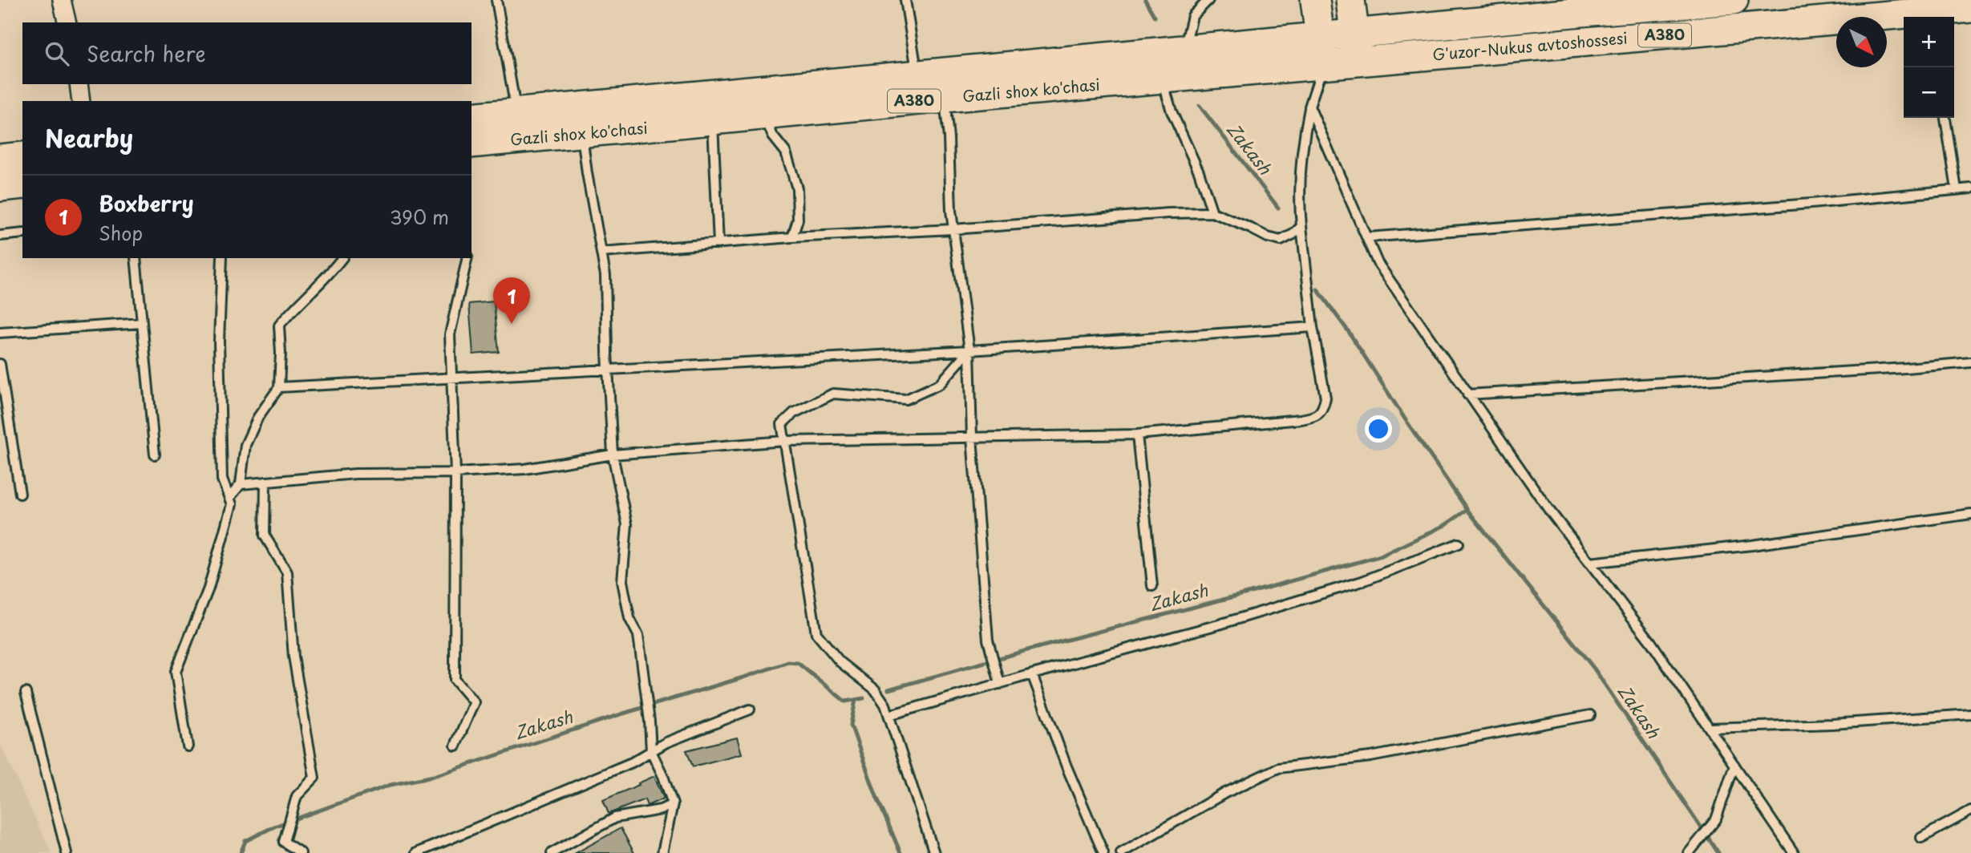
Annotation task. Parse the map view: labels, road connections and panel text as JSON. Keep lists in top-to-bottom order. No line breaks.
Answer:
{"streets":{"highway":["A380","G'uzor-Nukus avtoshossesi","Gazli shox ko'chasi"]},"crossings":[["A380","G'uzor-Nukus avtoshossesi"],["A380","Gazli shox ko'chasi"],["G'uzor-Nukus avtoshossesi","Gazli shox ko'chasi"]],"water":["Zakash"],"north":"bottom right","page":{"map_buttons":["+","−"],"search":"Search here","heading":"Nearby","list":[{"mark":"1","name":"Boxberry","note":"Shop","value":"390 m"}],"pins":"1"}}
